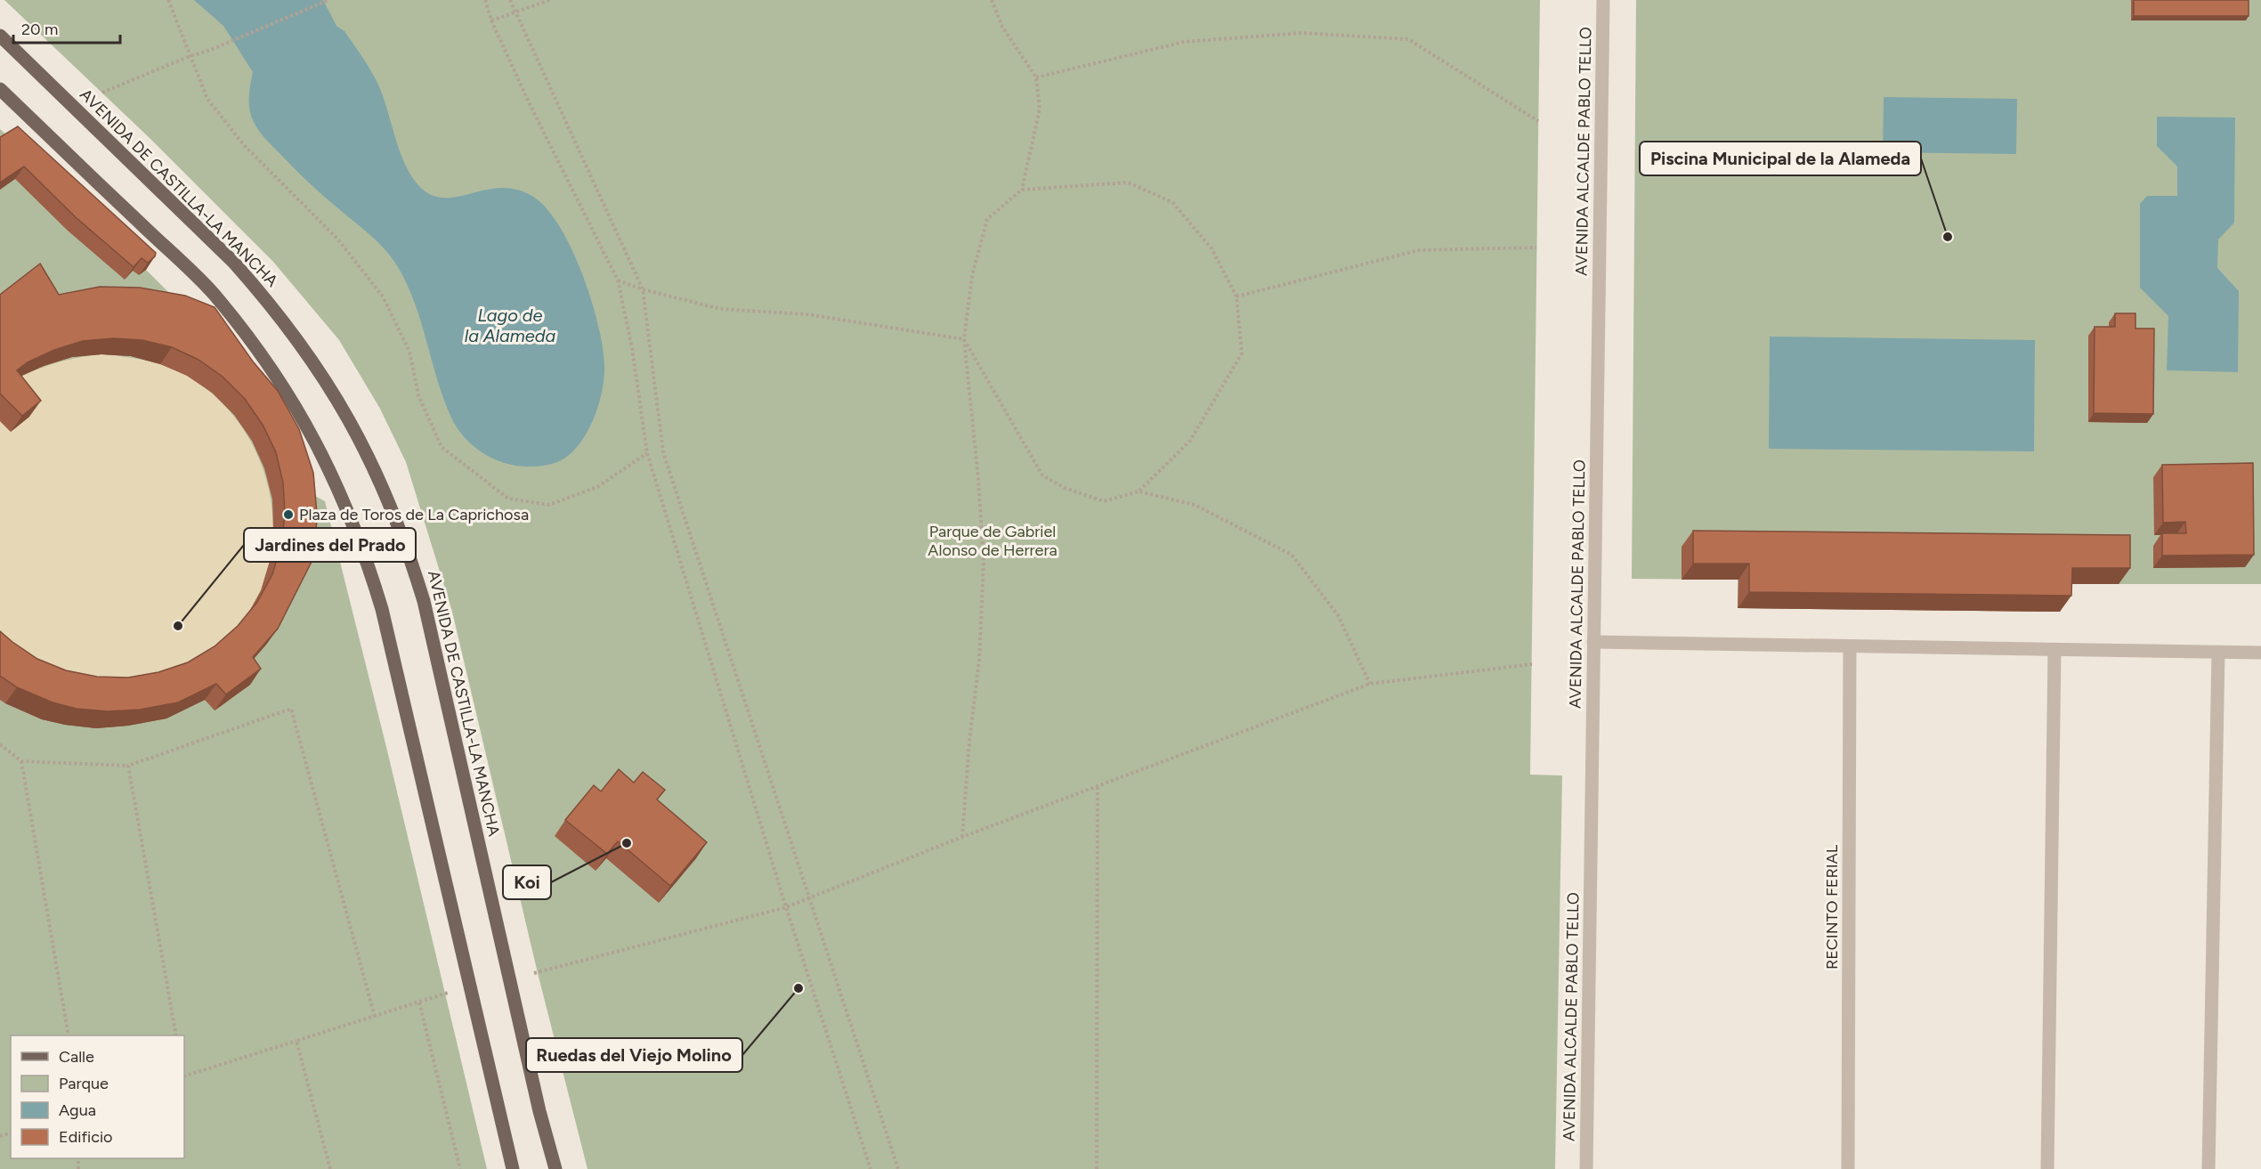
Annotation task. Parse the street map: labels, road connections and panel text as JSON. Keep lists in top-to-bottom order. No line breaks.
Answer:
{"streets":{"main road":["AVENIDA DE CASTILLA-LA MANCHA"],"street":["AVENIDA ALCALDE PABLO TELLO","RECINTO FERIAL"]},"water":["Lago de la Alameda"],"parks":["Parque de Gabriel Alonso de Herrera"],"places":["Piscina Municipal de la Alameda","Plaza de Toros de La Caprichosa","Jardines del Prado","Koi","Ruedas del Viejo Molino"],"legend":["Calle","Parque","Agua","Edificio"],"scale_bar":"20 m"}
